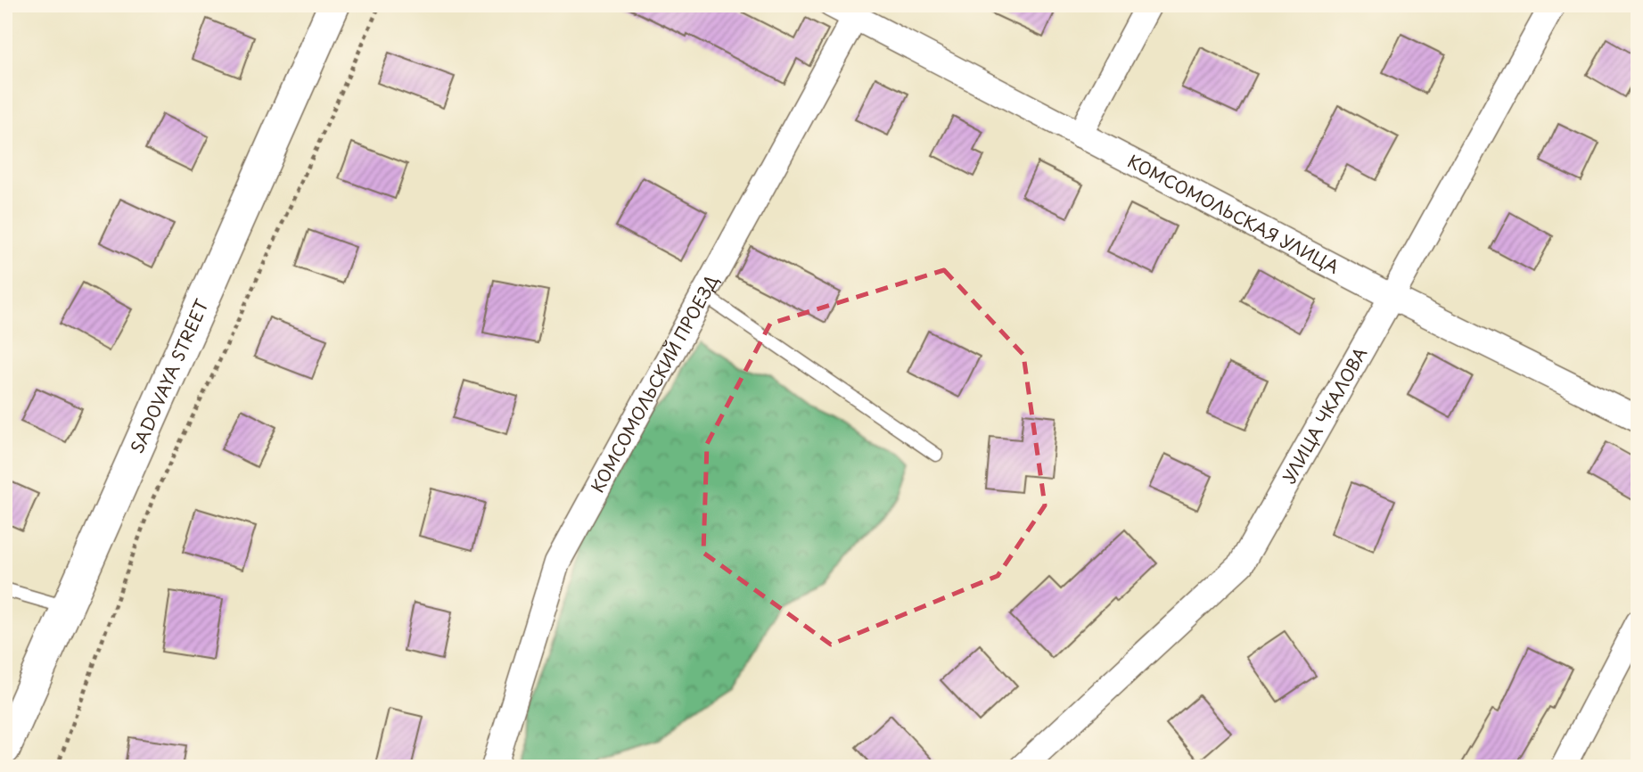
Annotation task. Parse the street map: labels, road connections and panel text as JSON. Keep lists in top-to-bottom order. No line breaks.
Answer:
{"streets":{"street":["КОМСОМОЛЬСКАЯ УЛИЦА","SADOVAYA STREET","КОМСОМОЛЬСКИЙ ПРОЕЗД","УЛИЦА ЧКАЛОВА"]},"crossings":[["КОМСОМОЛЬСКАЯ УЛИЦА","КОМСОМОЛЬСКИЙ ПРОЕЗД"],["КОМСОМОЛЬСКАЯ УЛИЦА","УЛИЦА ЧКАЛОВА"]]}
